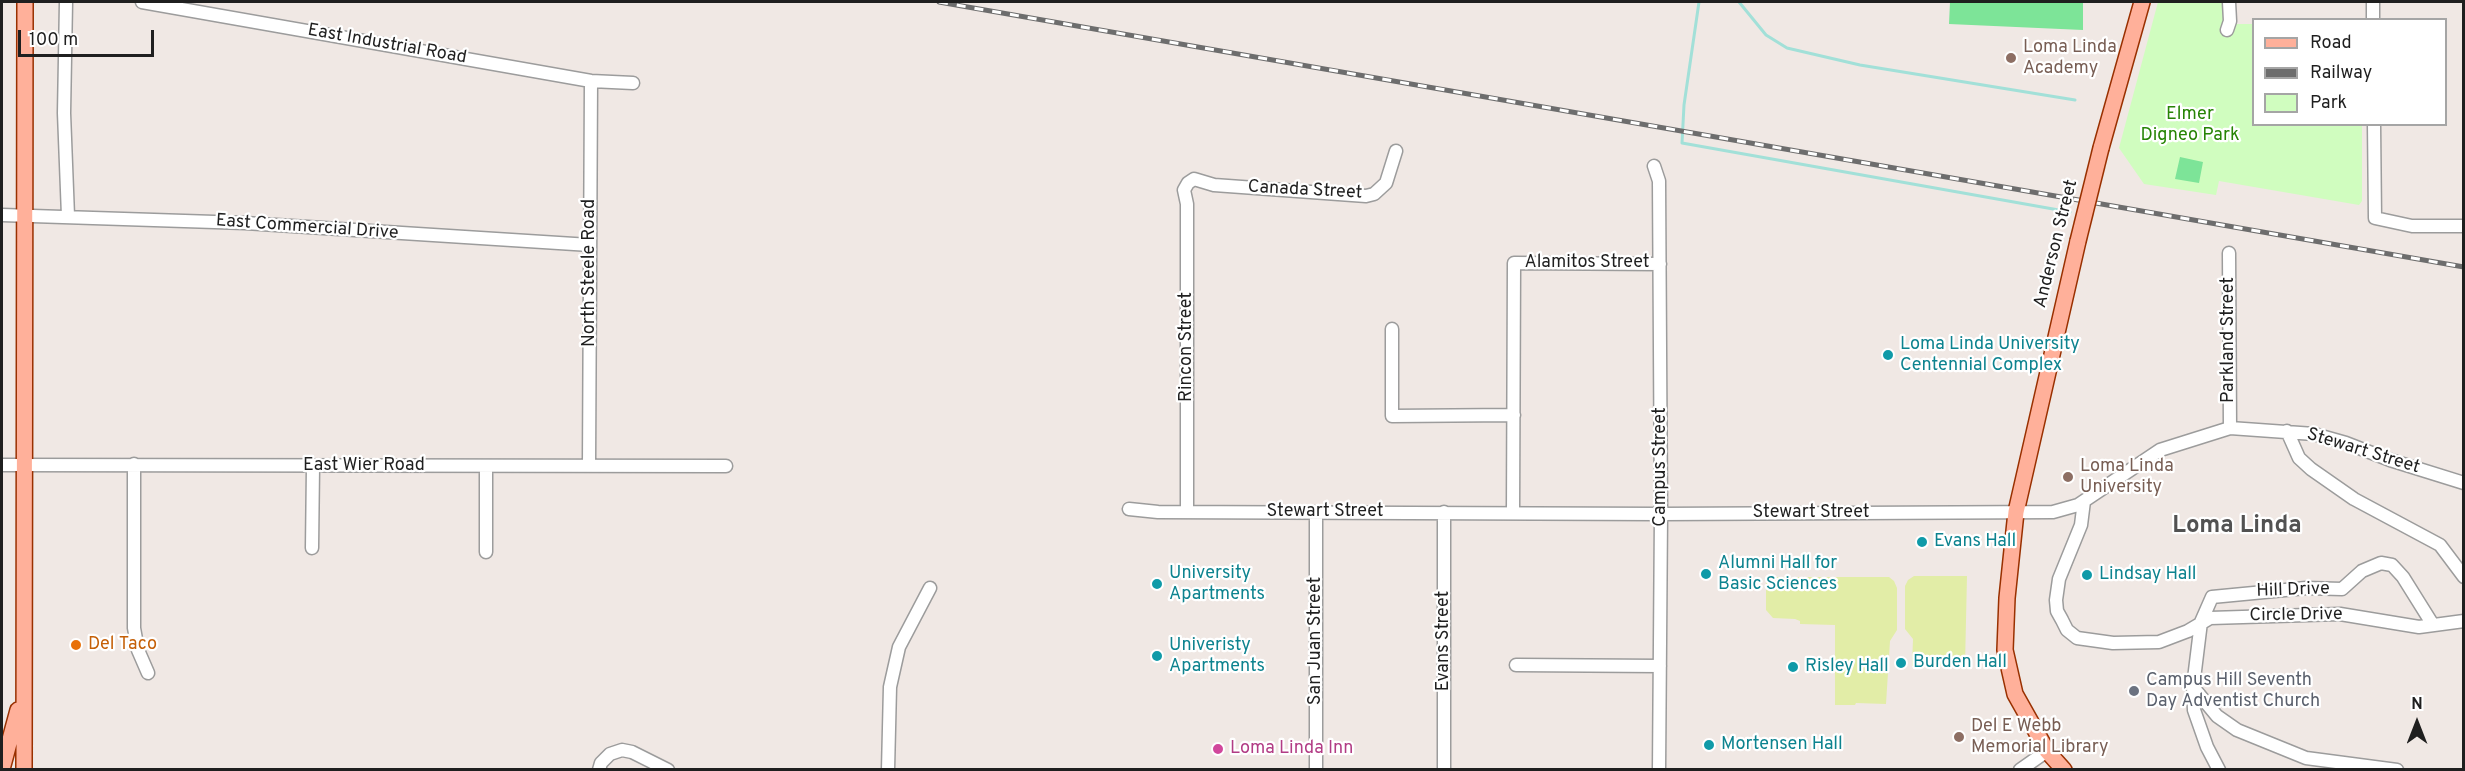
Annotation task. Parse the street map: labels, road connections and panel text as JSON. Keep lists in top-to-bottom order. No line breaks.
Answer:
{"streets":{"main road":["Anderson Street"],"street":["East Industrial Road","Canada Street","East Commercial Drive","Alamitos Street","North Steele Road","Parkland Street","Rincon Street","Stewart Street","East Wier Road","Campus Street","Hill Drive","Circle Drive","San Juan Street","Evans Street"]},"crossings":[["East Industrial Road","North Steele Road"],["Canada Street","Rincon Street"],["East Commercial Drive","North Steele Road"],["Anderson Street","Stewart Street"],["Alamitos Street","Campus Street"],["North Steele Road","East Wier Road"],["Parkland Street","Stewart Street"],["Rincon Street","Stewart Street"],["Stewart Street","Campus Street"],["Stewart Street","Circle Drive"],["Stewart Street","San Juan Street"],["Stewart Street","Evans Street"],["Hill Drive","Circle Drive"]],"districts":["Loma Linda"],"parks":["Elmer Digneo Park"],"places":["Loma Linda Academy","Loma Linda University Centennial Complex","Loma Linda University","Evans Hall","Alumni Hall for Basic Sciences","Lindsay Hall","University Apartments","Del Taco","Univeristy Apartments","Burden Hall","Risley Hall","Campus Hill Seventh Day Adventist Church","Del E Webb Memorial Library","Mortensen Hall","Loma Linda Inn"],"legend":["Road","Railway","Park"],"scale_bar":"100 m","north":"top"}
